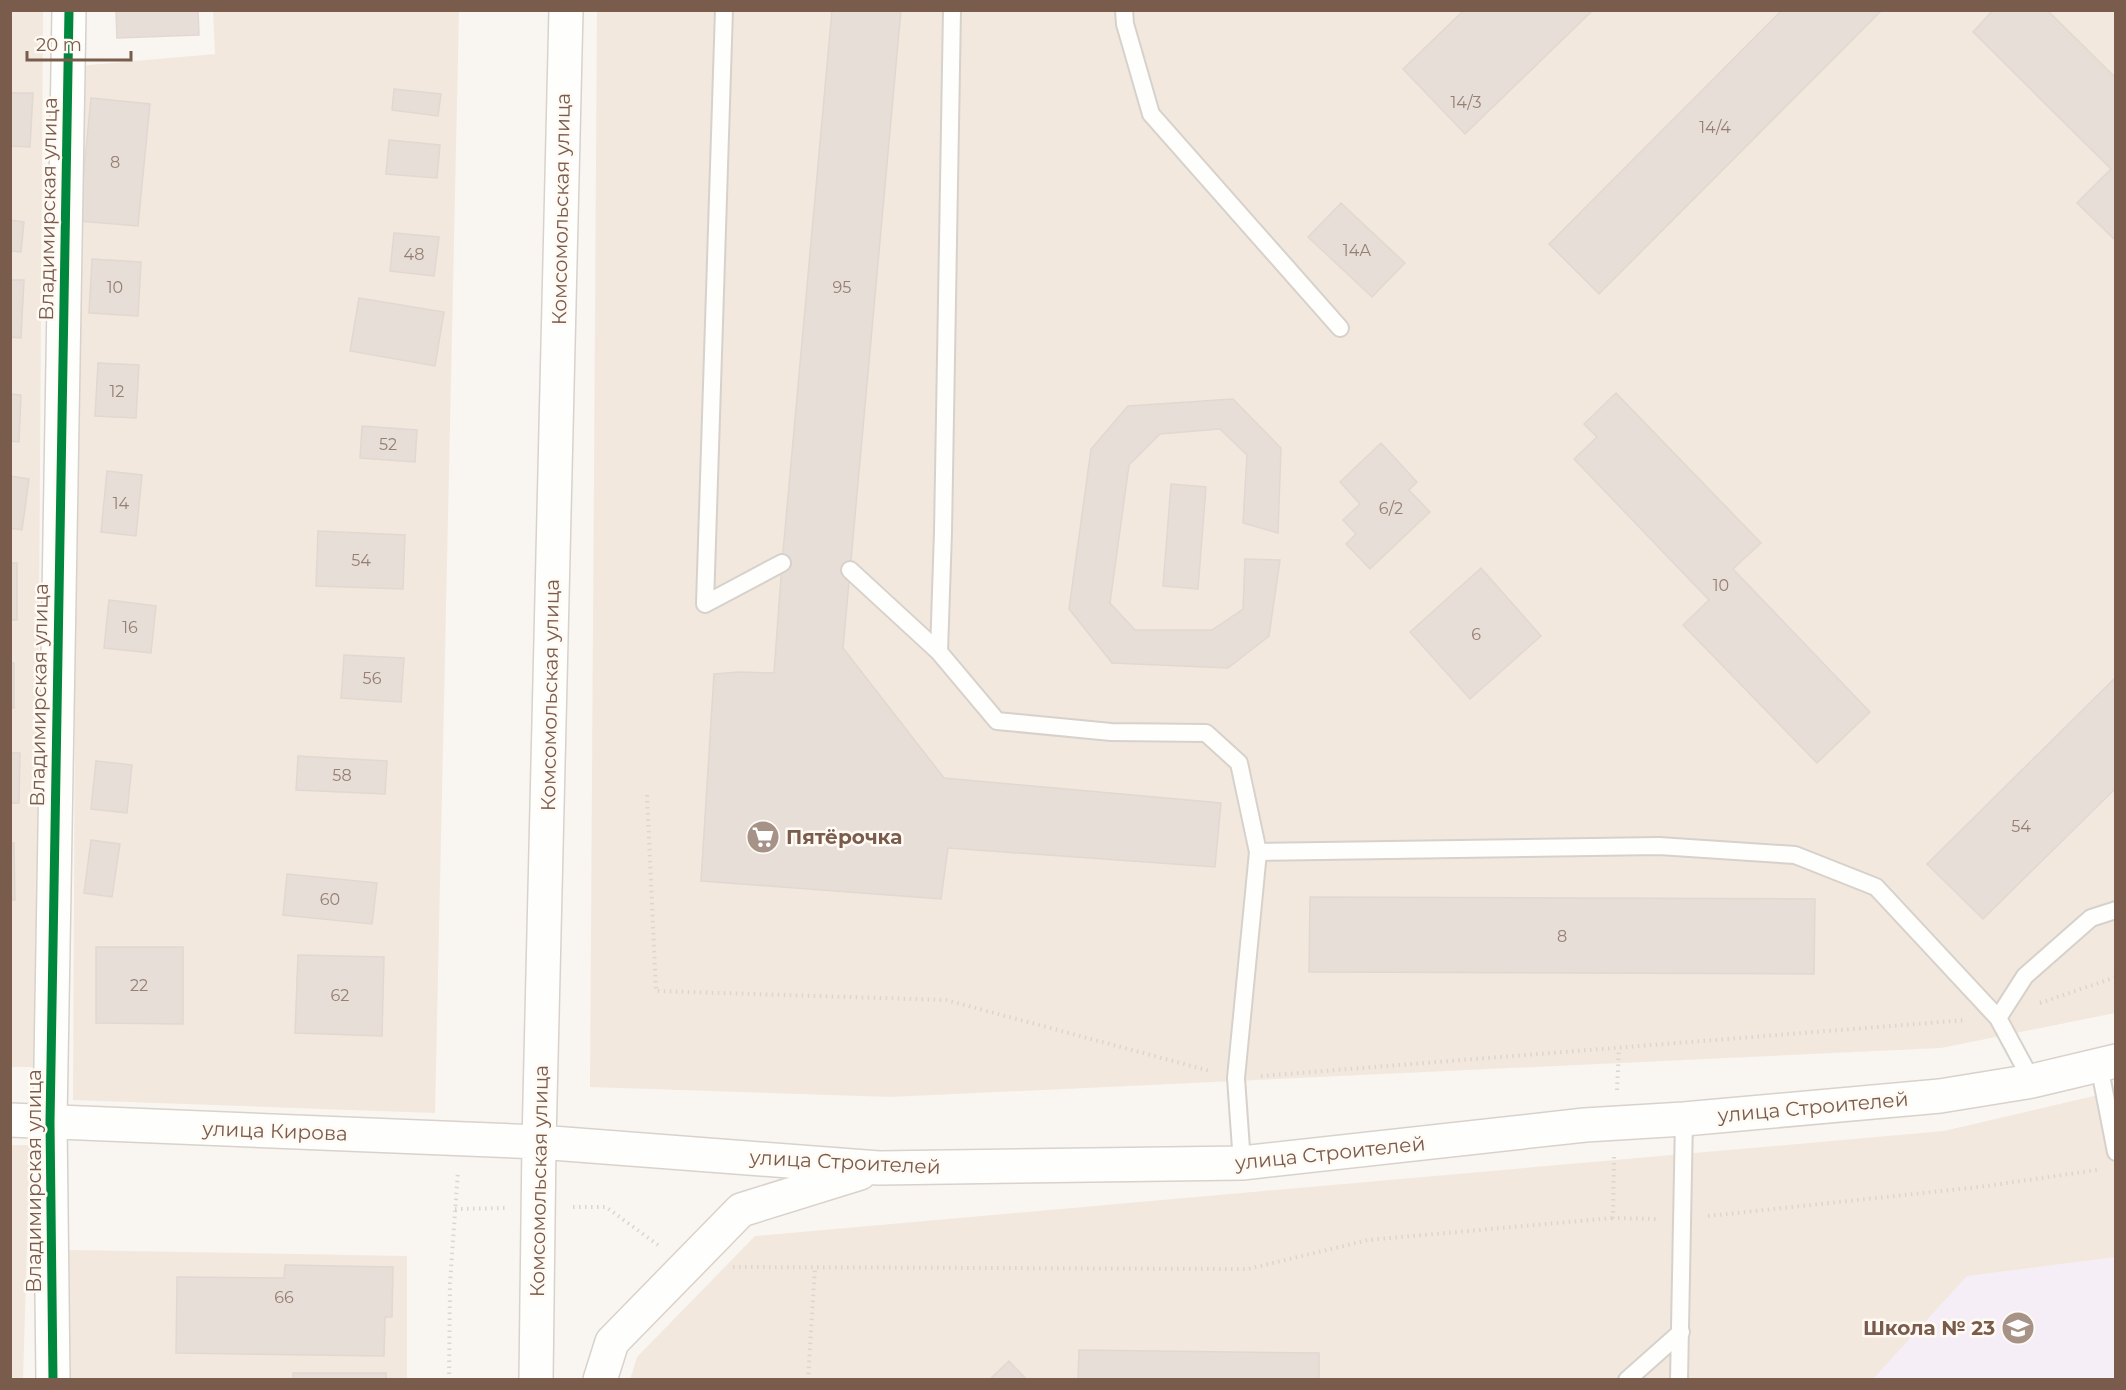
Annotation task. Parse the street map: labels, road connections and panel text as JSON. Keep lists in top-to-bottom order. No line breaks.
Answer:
{"streets":{"main road":["Владимирская улица","Комсомольская улица","улица Строителей","улица Кирова"]},"crossings":[["Владимирская улица","улица Кирова"],["Комсомольская улица","улица Строителей"],["Комсомольская улица","улица Кирова"],["улица Строителей","улица Кирова"]],"places":{"supermarket":["Пятёрочка"],"school or university":["Школа № 23"]},"house_numbers":["14/3","14/4","8","14А","48","10","95","12","52","14","6/2","54","10","16","6","56","58","54","60","8","22","62","66"],"scale_bar":"20 m"}
